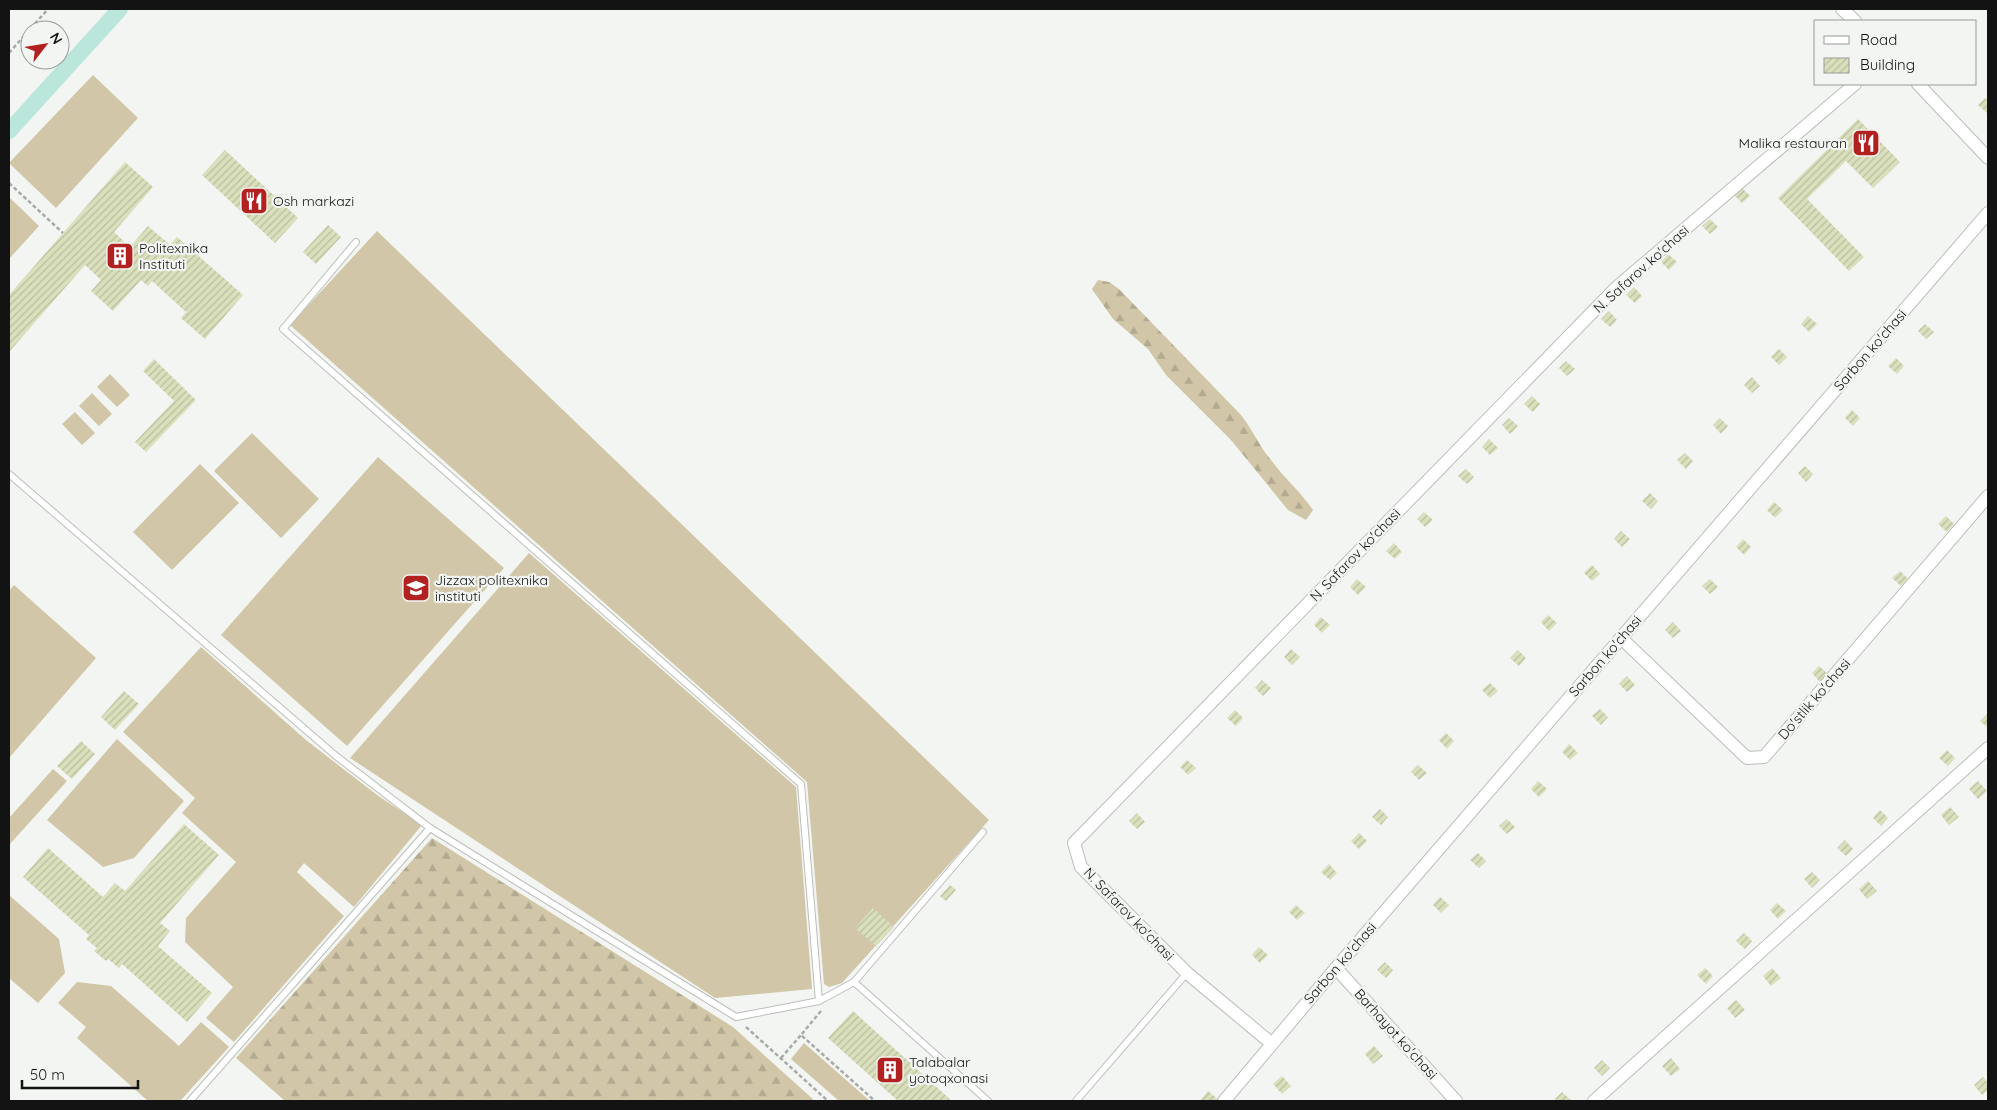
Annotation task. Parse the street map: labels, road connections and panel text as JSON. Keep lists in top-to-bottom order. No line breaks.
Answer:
{"streets":{"street":["N. Safarov ko'chasi","Sarbon ko'chasi","Do'stlik ko'chasi","Barhayot ko'chasi"]},"crossings":[["N. Safarov ko'chasi","Sarbon ko'chasi"],["Sarbon ko'chasi","Do'stlik ko'chasi"],["Sarbon ko'chasi","Barhayot ko'chasi"]],"places":{"restaurant":["Malika restauran","Osh markazi"],"building":["Politexnika Instituti","Talabalar yotoqxonasi"],"school or university":["Jizzax politexnika instituti"]},"legend":["Road","Building"],"scale_bar":"50 m","north":"top right"}
